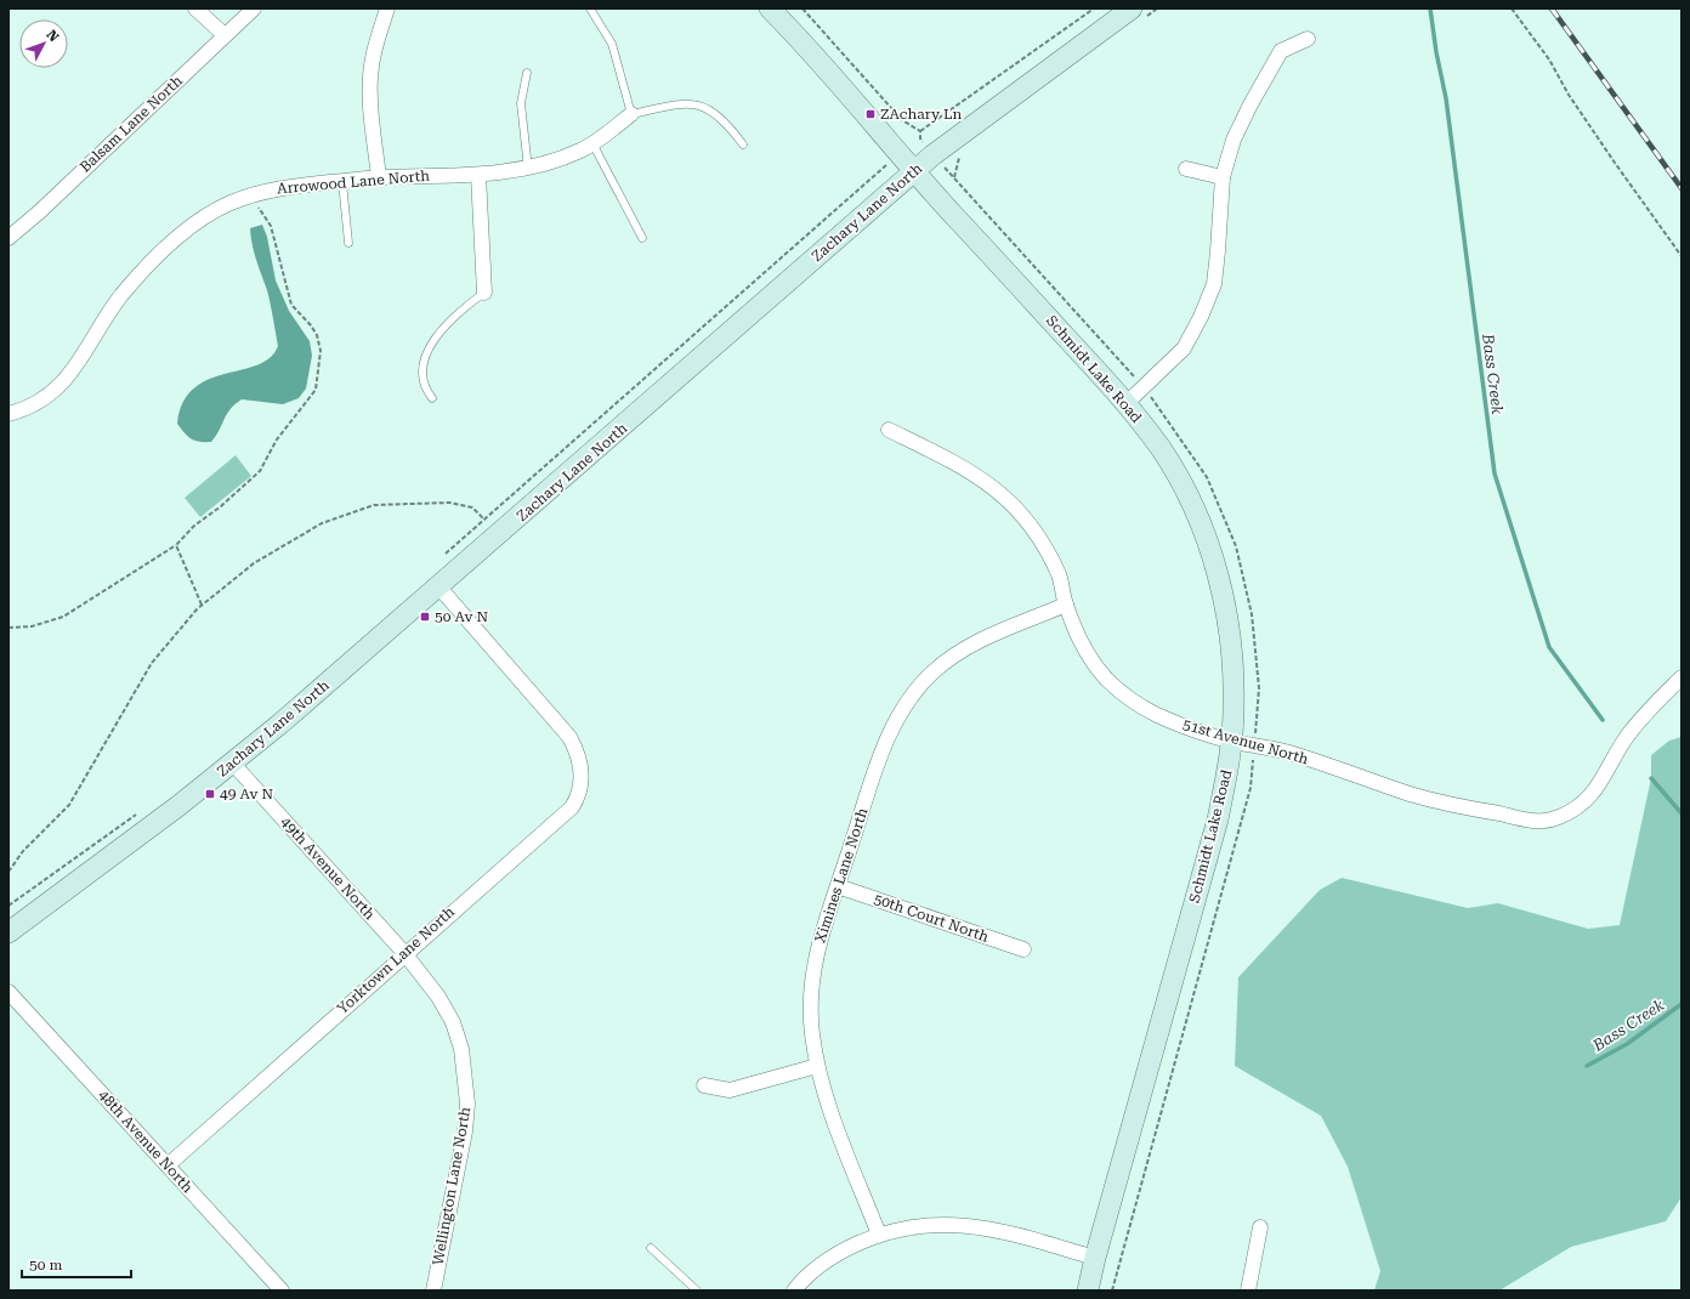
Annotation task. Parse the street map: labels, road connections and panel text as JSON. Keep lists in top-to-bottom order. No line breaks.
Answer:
{"streets":{"street":["Balsam Lane North","Arrowood Lane North","Zachary Lane North","Schmidt Lake Road","51st Avenue North","49th Avenue North","Ximines Lane North","50th Court North","Yorktown Lane North","48th Avenue North","Wellington Lane North"]},"crossings":[["Zachary Lane North","Schmidt Lake Road"],["Zachary Lane North","49th Avenue North"],["Zachary Lane North","Yorktown Lane North"],["Schmidt Lake Road","51st Avenue North"],["51st Avenue North","Ximines Lane North"],["49th Avenue North","Yorktown Lane North"],["49th Avenue North","Wellington Lane North"],["Ximines Lane North","50th Court North"],["Yorktown Lane North","48th Avenue North"],["Yorktown Lane North","Wellington Lane North"]],"water":["Bass Creek"],"places":{"transit":["ZAchary Ln","50 Av N","49 Av N"]},"scale_bar":"50 m","north":"top right"}
